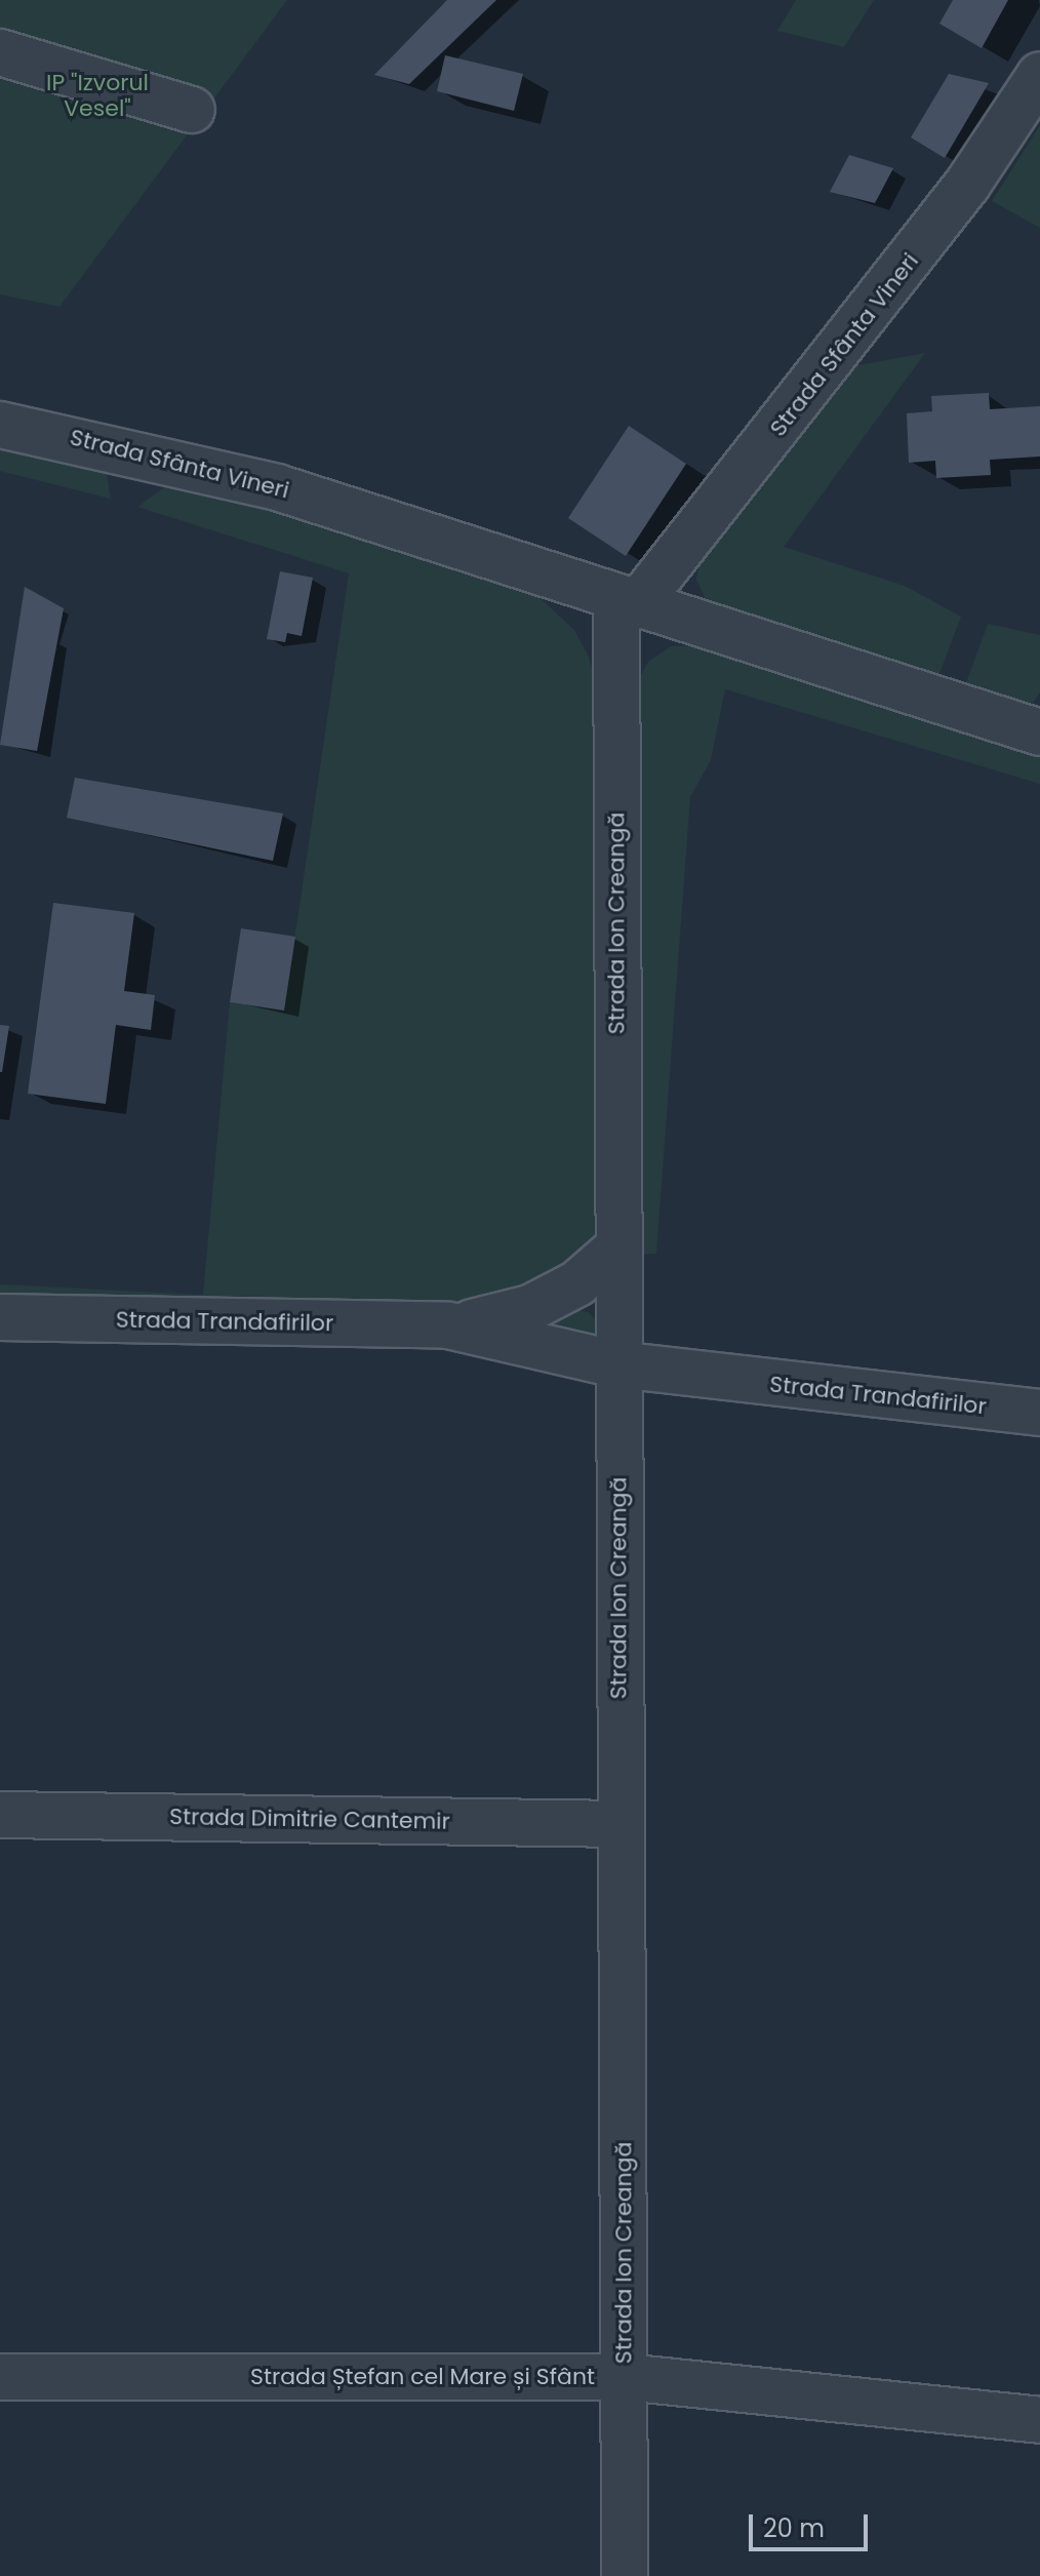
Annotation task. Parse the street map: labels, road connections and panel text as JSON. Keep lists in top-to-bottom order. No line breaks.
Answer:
{"streets":{"street":["Strada Sfânta Vineri","Strada Ion Creangă","Strada Trandafirilor","Strada Dimitrie Cantemir","Strada Ștefan cel Mare și Sfânt"]},"crossings":[["Strada Sfânta Vineri","Strada Ion Creangă"],["Strada Ion Creangă","Strada Trandafirilor"],["Strada Ion Creangă","Strada Dimitrie Cantemir"],["Strada Ion Creangă","Strada Ștefan cel Mare și Sfânt"]],"parks":["IP \"Izvorul Vesel\""],"scale_bar":"20 m"}
